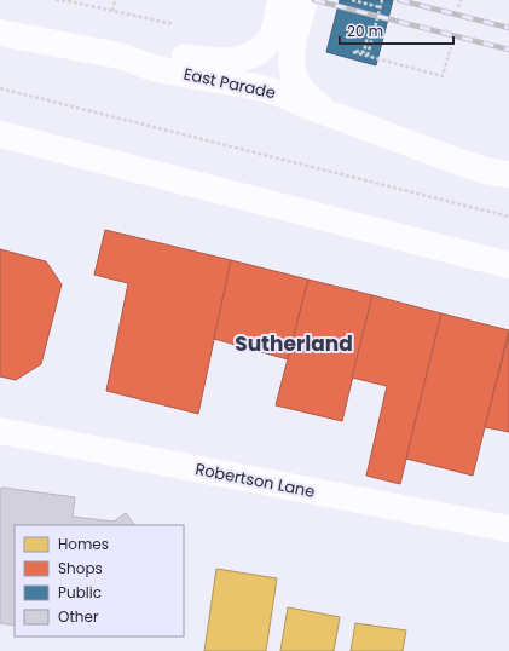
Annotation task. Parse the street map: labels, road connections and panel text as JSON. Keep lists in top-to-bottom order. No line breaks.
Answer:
{"streets":{"street":["East Parade","Robertson Lane"]},"districts":["Sutherland"],"legend":["Homes","Shops","Public","Other"],"scale_bar":"20 m"}
